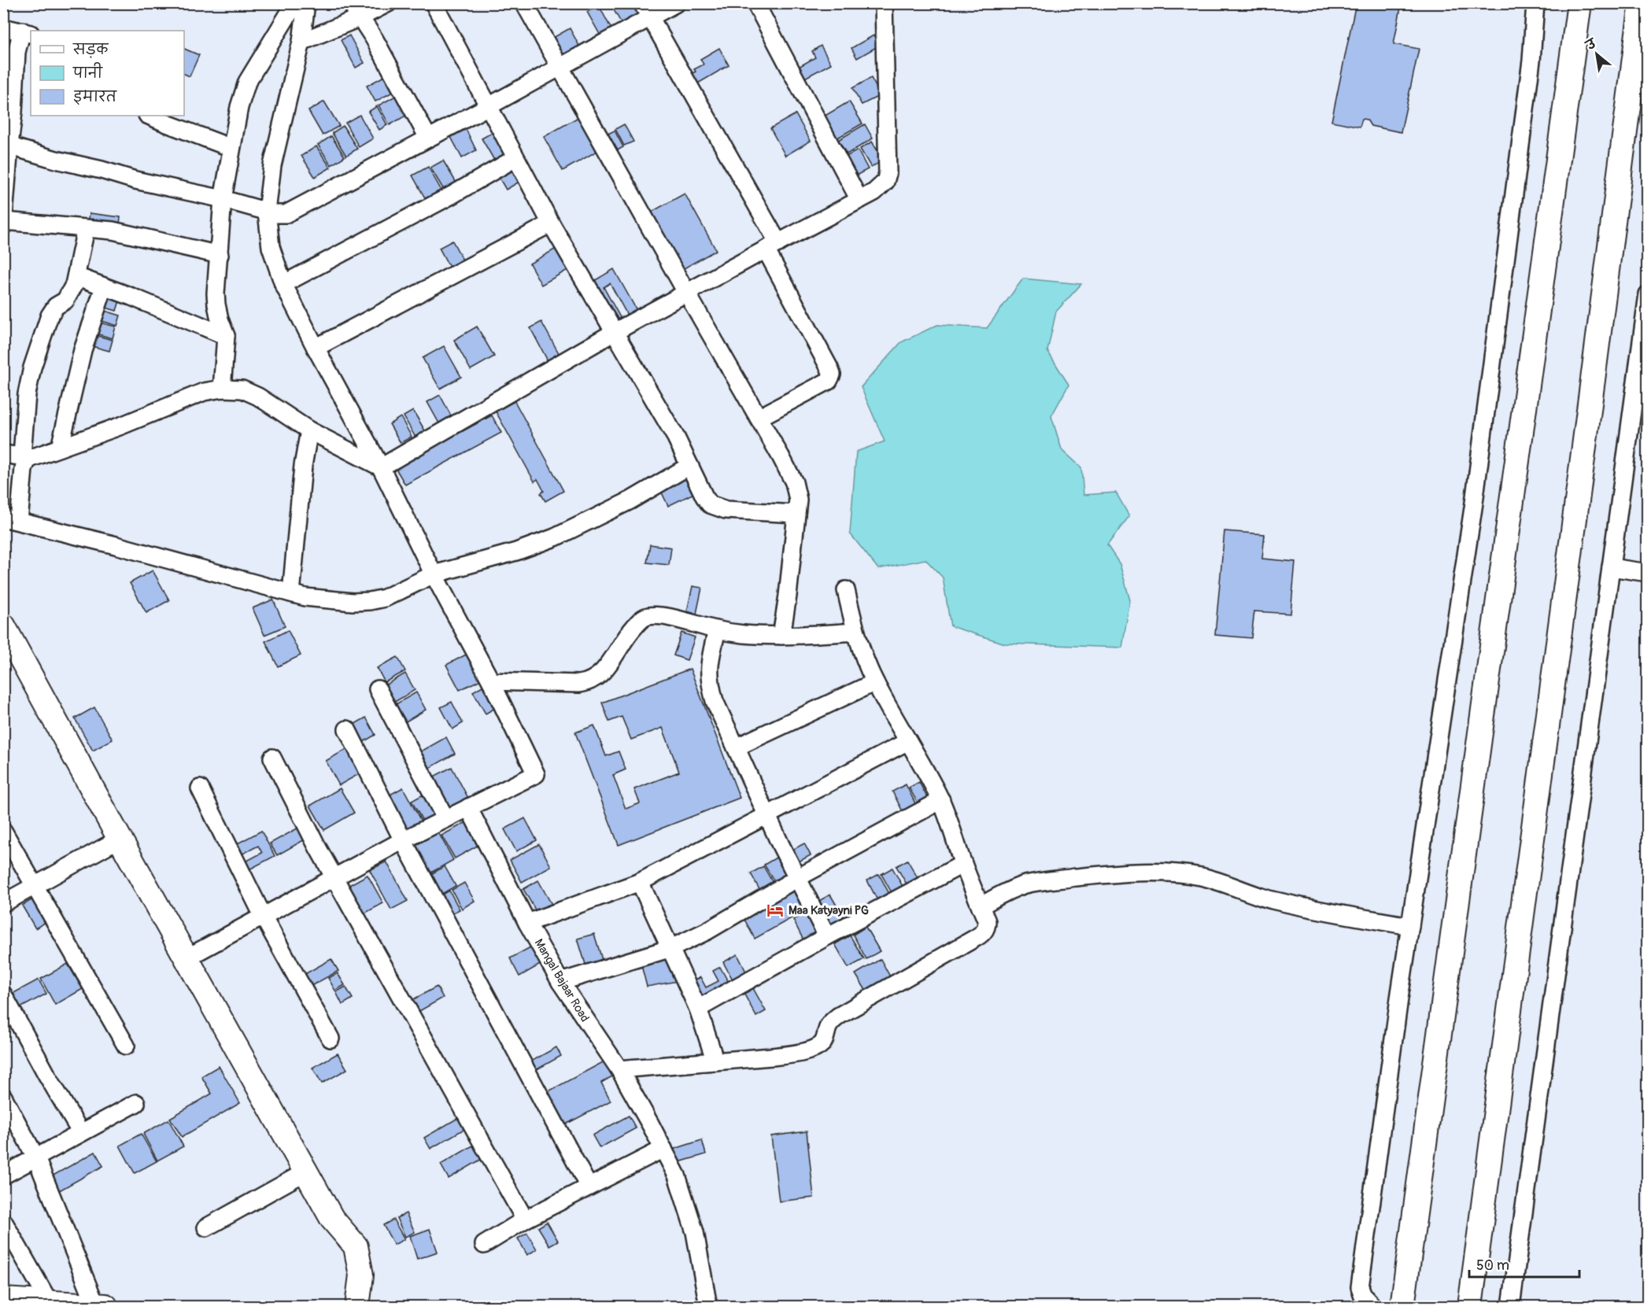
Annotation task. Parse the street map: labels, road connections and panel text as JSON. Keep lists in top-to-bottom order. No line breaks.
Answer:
{"streets":{"street":["Mangal Bajaar Road"]},"places":{"hotel":["Maa Katyayni PG"]},"legend":["सड़क","पानी","इमारत"],"scale_bar":"50 m","north":"top left"}
